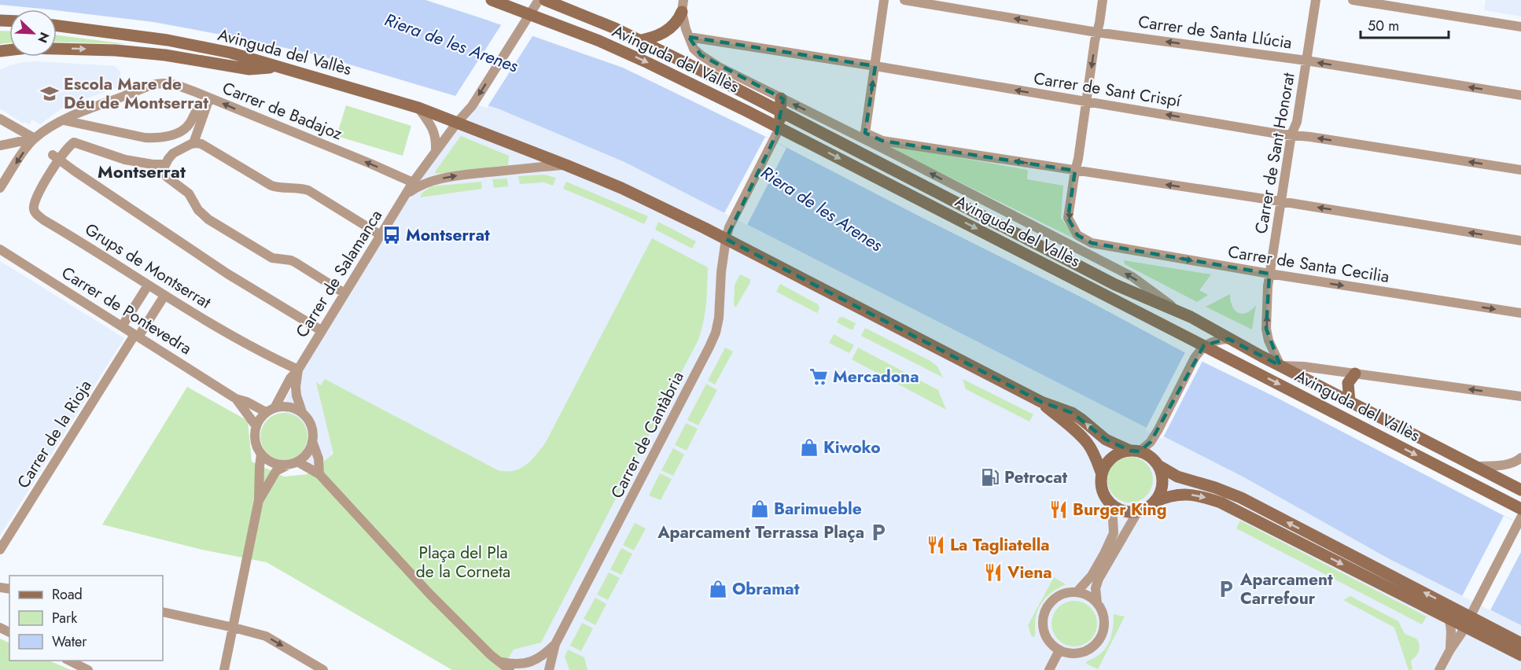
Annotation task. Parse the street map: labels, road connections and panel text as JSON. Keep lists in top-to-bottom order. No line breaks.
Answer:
{"streets":{"main road":["Avinguda del Vallès"],"street":["Carrer de Santa Llúcia","Carrer de Sant Crispí","Carrer de Badajoz","Carrer de Sant Honorat","Carrer de Santa Cecilia","Grups de Montserrat","Carrer de Salamanca","Carrer de Pontevedra","Carrer de la Rioja","Carrer de Cantàbria"]},"crossings":[["Carrer de Santa Llúcia","Carrer de Sant Honorat"],["Avinguda del Vallès","Carrer de Sant Crispí"],["Avinguda del Vallès","Carrer de Sant Honorat"],["Avinguda del Vallès","Carrer de Salamanca"],["Avinguda del Vallès","Carrer de Cantàbria"],["Carrer de Sant Crispí","Carrer de Sant Honorat"],["Carrer de Badajoz","Carrer de Salamanca"],["Carrer de Sant Honorat","Carrer de Santa Cecilia"],["Grups de Montserrat","Carrer de Salamanca"],["Grups de Montserrat","Carrer de la Rioja"],["Carrer de Salamanca","Carrer de Pontevedra"],["Carrer de Pontevedra","Carrer de la Rioja"]],"one_way":["Carrer de Santa Llúcia"],"districts":["Montserrat"],"water":["Riera de les Arenes"],"parks":["Plaça del Pla de la Corneta"],"places":{"school or university":["Escola Mare de Déu de Montserrat"],"bus stop":["Montserrat"],"supermarket":["Mercadona"],"shop":["Kiwoko","Barimueble","Obramat"],"fuel station":["Petrocat"],"restaurant":["Burger King","La Tagliatella","Viena"],"parking":["Aparcament Terrassa Plaça","Aparcament Carrefour"]},"legend":["Road","Park","Water"],"scale_bar":"50 m","north":"bottom right"}
